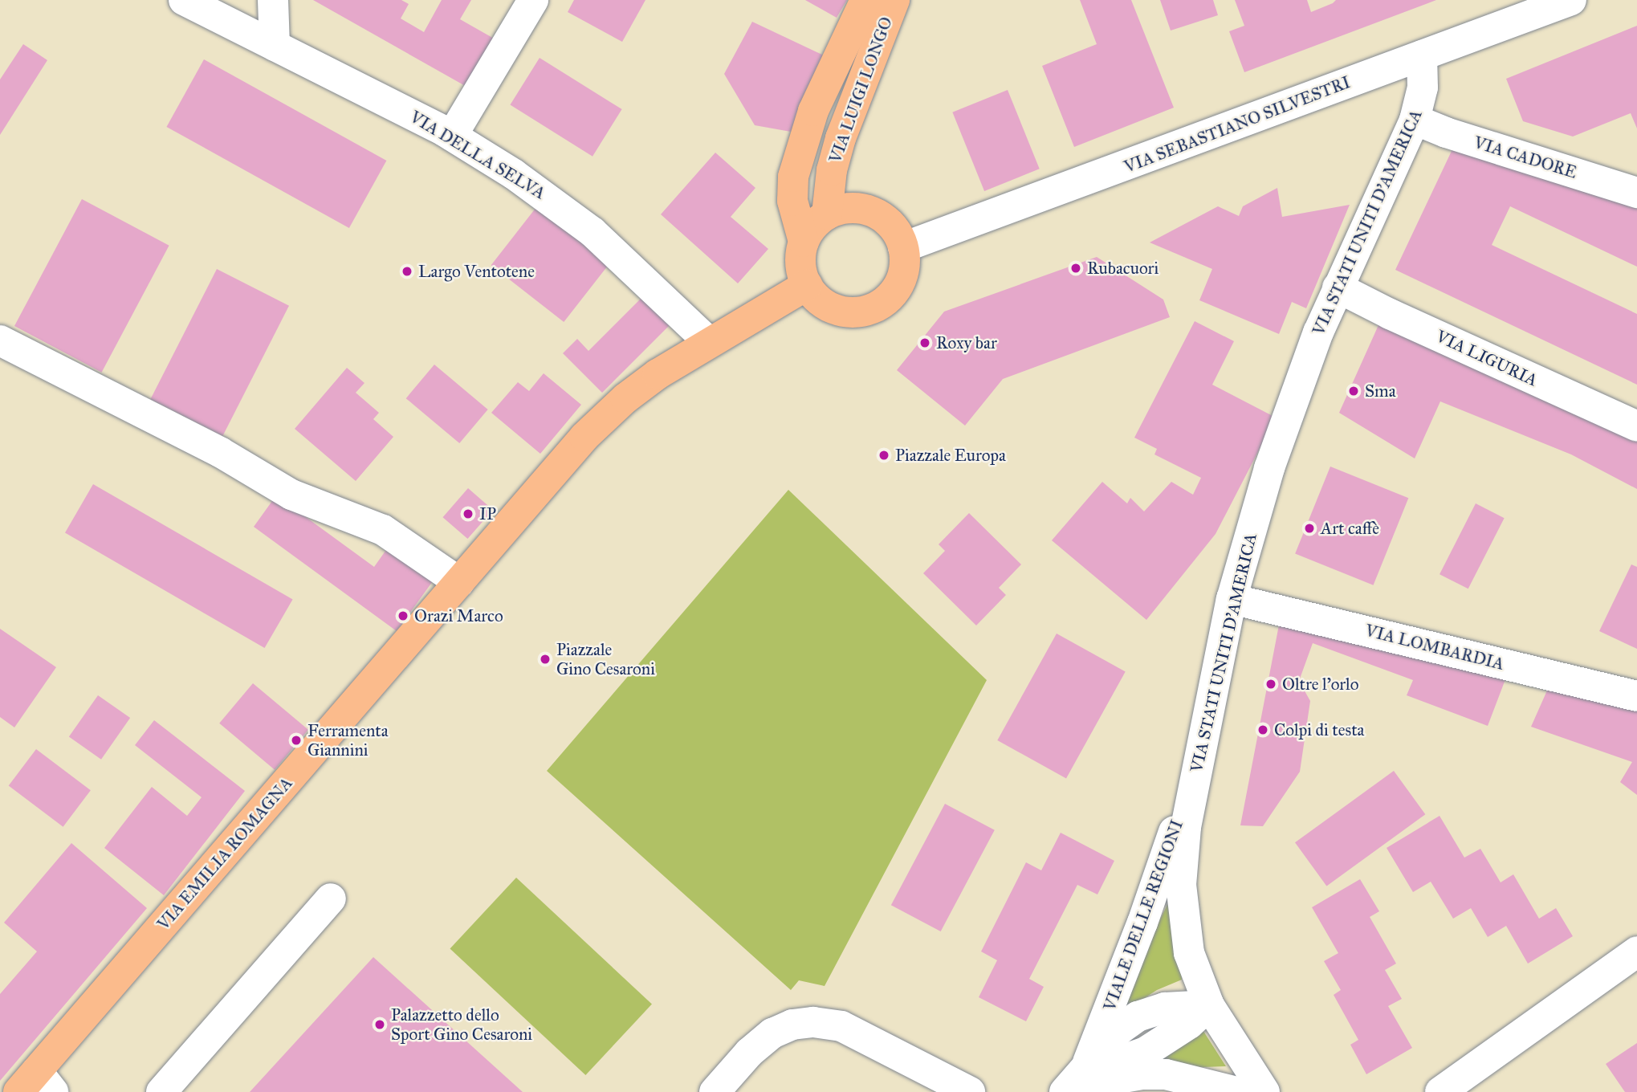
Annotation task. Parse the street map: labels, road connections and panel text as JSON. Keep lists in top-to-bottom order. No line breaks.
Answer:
{"streets":{"main road":["VIA LUIGI LONGO","VIA EMILIA ROMAGNA"],"street":["VIA SEBASTIANO SILVESTRI","VIA DELLA SELVA","VIA CADORE","VIA STATI UNITI D'AMERICA","VIA LIGURIA","VIA LOMBARDIA","VIALE DELLE REGIONI"]},"crossings":[["VIA LUIGI LONGO","VIA SEBASTIANO SILVESTRI"],["VIA LUIGI LONGO","VIA EMILIA ROMAGNA"],["VIA SEBASTIANO SILVESTRI","VIA STATI UNITI D'AMERICA"],["VIA SEBASTIANO SILVESTRI","VIA EMILIA ROMAGNA"],["VIA DELLA SELVA","VIA EMILIA ROMAGNA"],["VIA CADORE","VIA STATI UNITI D'AMERICA"],["VIA STATI UNITI D'AMERICA","VIA LIGURIA"],["VIA STATI UNITI D'AMERICA","VIA LOMBARDIA"],["VIA STATI UNITI D'AMERICA","VIALE DELLE REGIONI"]],"places":["Rubacuori","Largo Ventotene","Roxy bar","Sma","Piazzale Europa","IP","Art caffè","Orazi Marco","Piazzale Gino Cesaroni","Oltre l'orlo","Colpi di testa","Ferramenta Giannini","Palazzetto dello Sport Gino Cesaroni"]}
